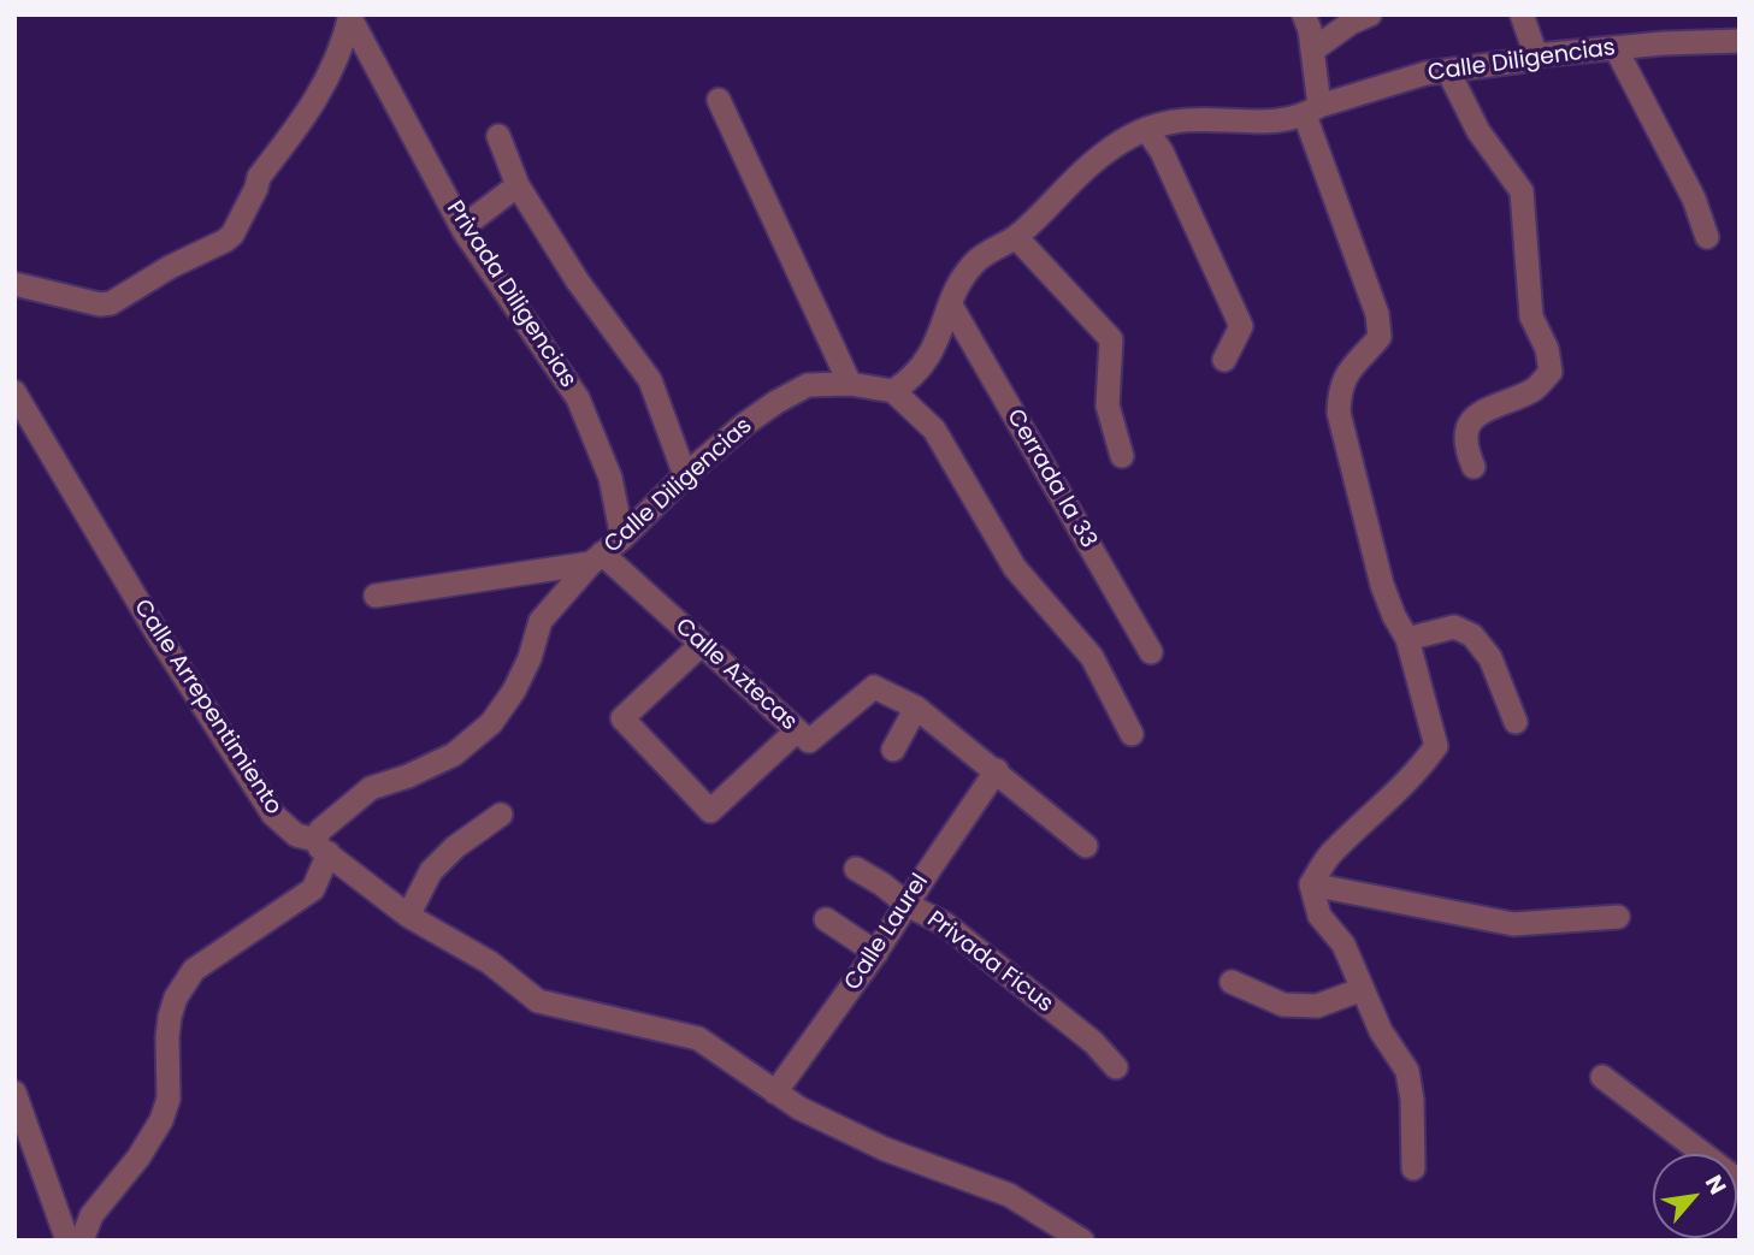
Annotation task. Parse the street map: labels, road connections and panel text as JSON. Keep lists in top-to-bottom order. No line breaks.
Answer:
{"streets":{"street":["Calle Diligencias","Privada Diligencias","Cerrada la 33","Calle Aztecas","Calle Arrepentimiento","Calle Laurel","Privada Ficus"]},"crossings":[["Calle Diligencias","Privada Diligencias"],["Calle Diligencias","Cerrada la 33"],["Calle Diligencias","Calle Aztecas"],["Calle Diligencias","Calle Arrepentimiento"],["Calle Aztecas","Calle Laurel"],["Calle Arrepentimiento","Calle Laurel"],["Calle Laurel","Privada Ficus"]],"north":"top right"}
